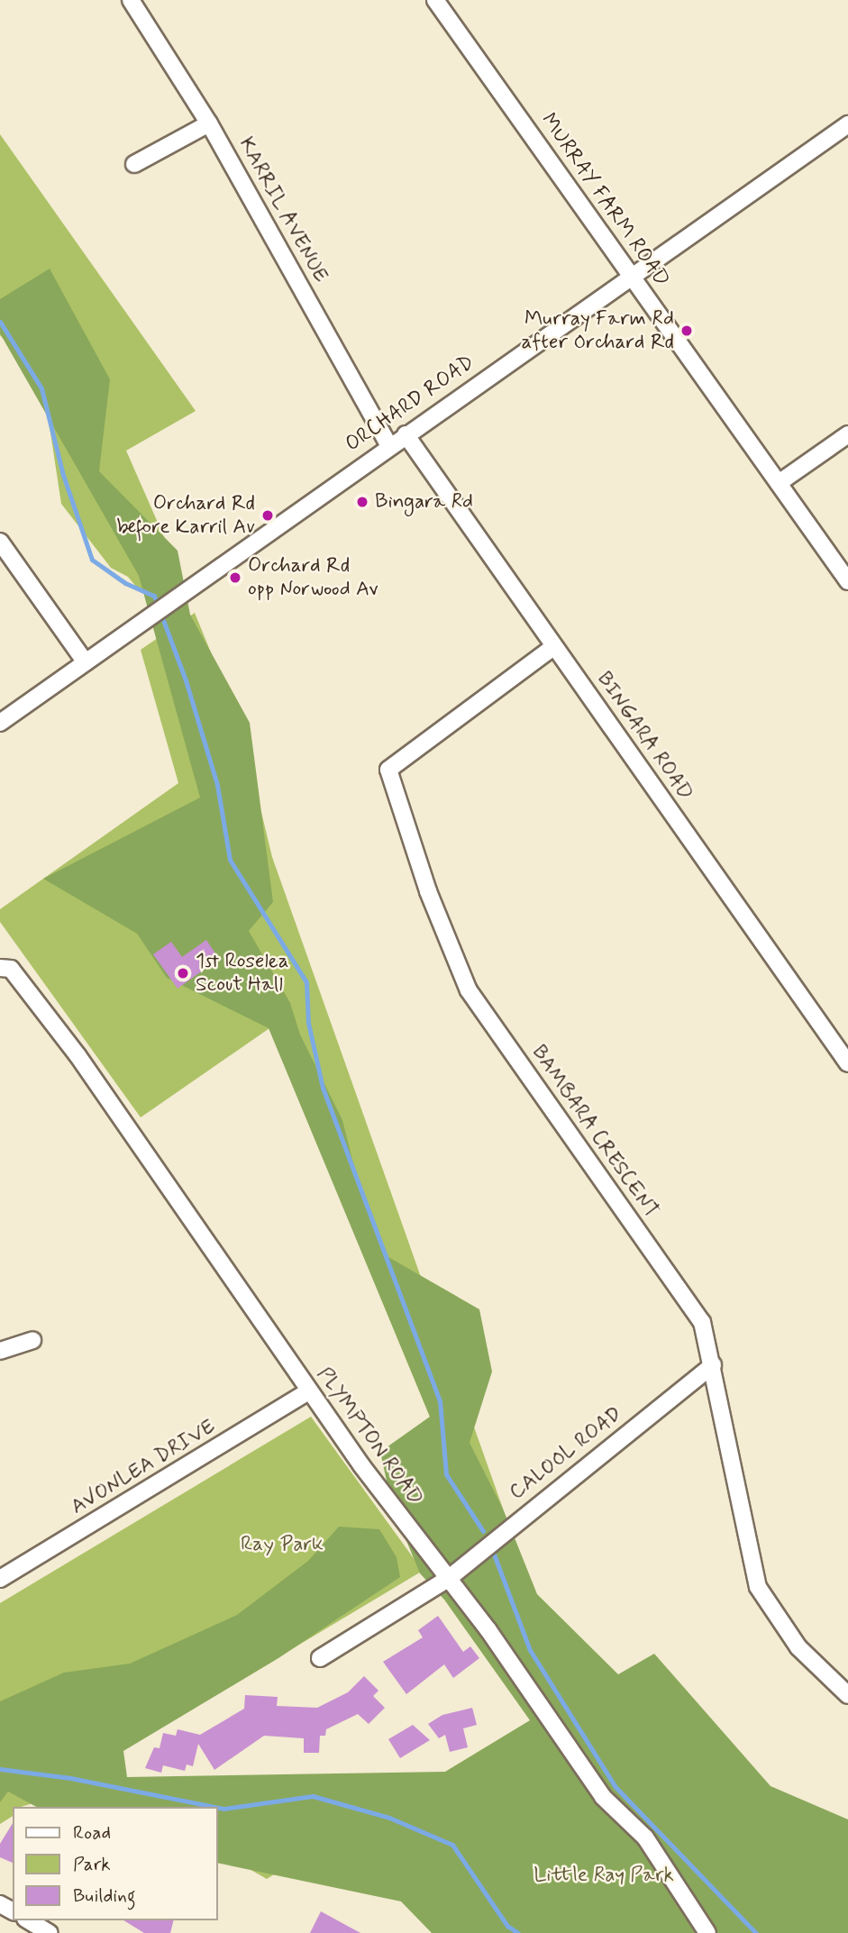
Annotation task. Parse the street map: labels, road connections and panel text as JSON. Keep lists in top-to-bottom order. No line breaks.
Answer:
{"streets":{"street":["MURRAY FARM ROAD","KARRIL AVENUE","ORCHARD ROAD","BINGARA ROAD","BAMBARA CRESCENT","PLYMPTON ROAD","CALOOL ROAD","AVONLEA DRIVE"]},"crossings":[["MURRAY FARM ROAD","ORCHARD ROAD"],["KARRIL AVENUE","ORCHARD ROAD"],["ORCHARD ROAD","BINGARA ROAD"],["BINGARA ROAD","BAMBARA CRESCENT"],["BAMBARA CRESCENT","CALOOL ROAD"],["PLYMPTON ROAD","CALOOL ROAD"],["PLYMPTON ROAD","AVONLEA DRIVE"]],"parks":["Ray Park","Little Ray Park"],"places":["Murray Farm Rd after Orchard Rd","Bingara Rd","Orchard Rd before Karril Av","Orchard Rd opp Norwood Av","1st Roselea Scout Hall"],"legend":["Road","Park","Building"]}
